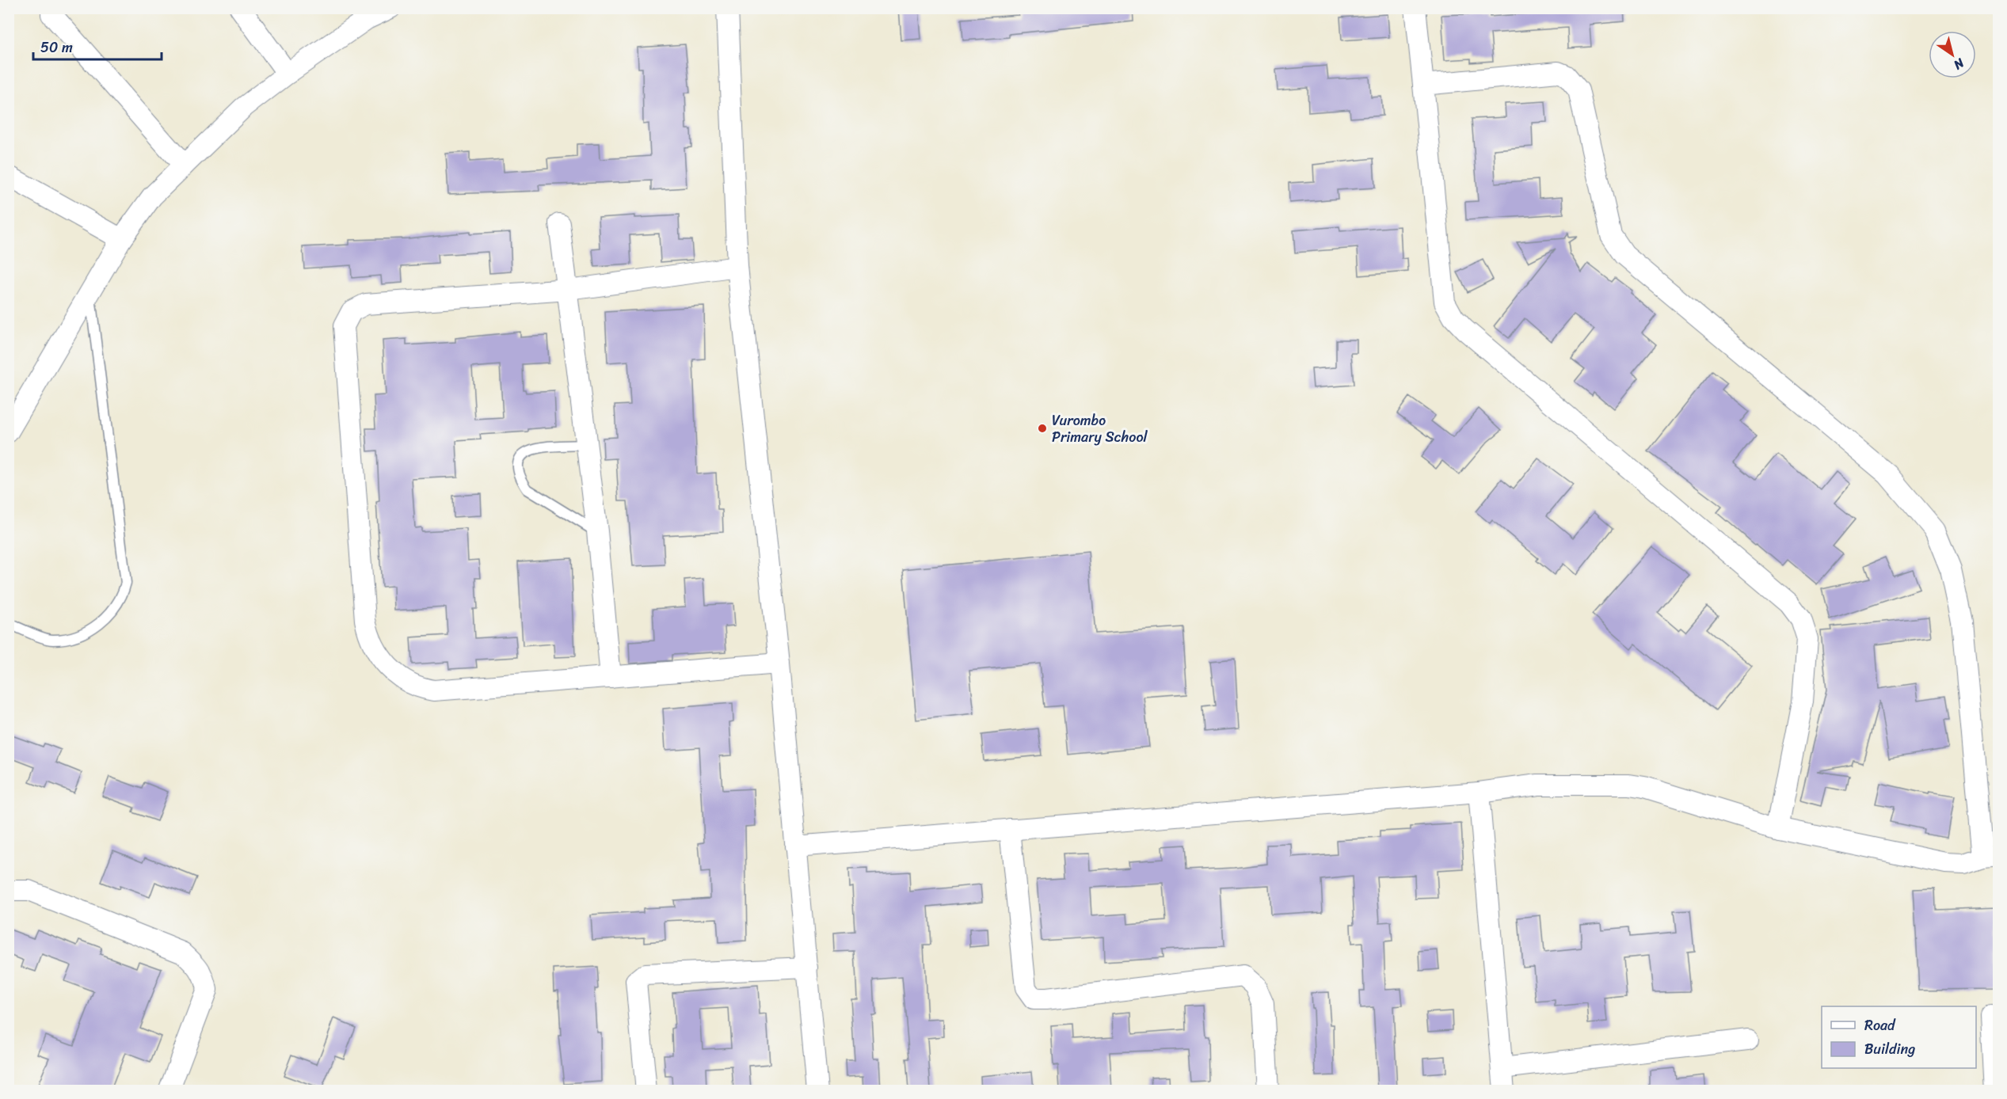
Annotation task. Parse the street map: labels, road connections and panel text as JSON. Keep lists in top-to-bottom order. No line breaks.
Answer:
{"places":["Vurombo Primary School"],"legend":["Road","Building"],"scale_bar":"50 m","north":"bottom right"}
